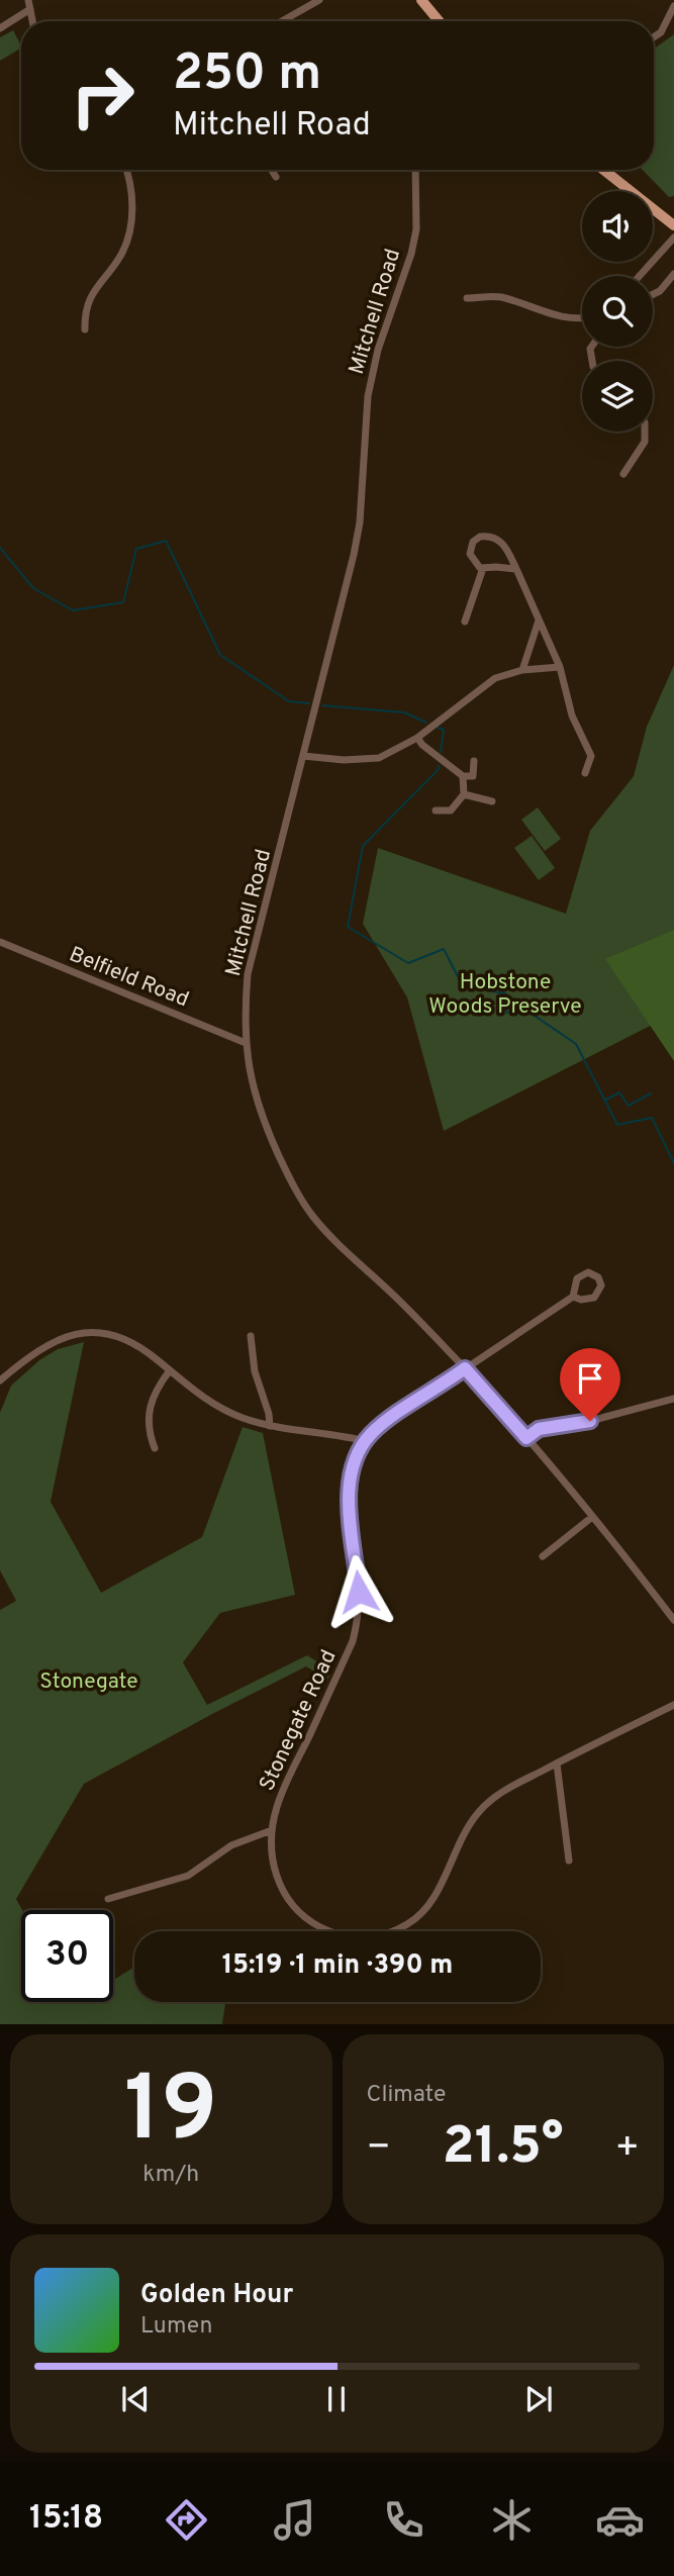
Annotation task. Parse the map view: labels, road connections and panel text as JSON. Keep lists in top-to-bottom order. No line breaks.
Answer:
{"streets":{"street":["Mitchell Road","Belfield Road","Stonegate Road"]},"crossings":[["Mitchell Road","Belfield Road"],["Mitchell Road","Stonegate Road"]],"parks":["Hobstone Woods Preserve","Stonegate"],"page":{"turn":["250 m","Mitchell Road"],"limit":"30","trip":"15:19 · 1 min · 390 m","tile":[["19","km/h"],"Climate"],"heat":["−","21.5°","+"],"song":["Golden Hour","Lumen"],"tabs":"15:18"}}
